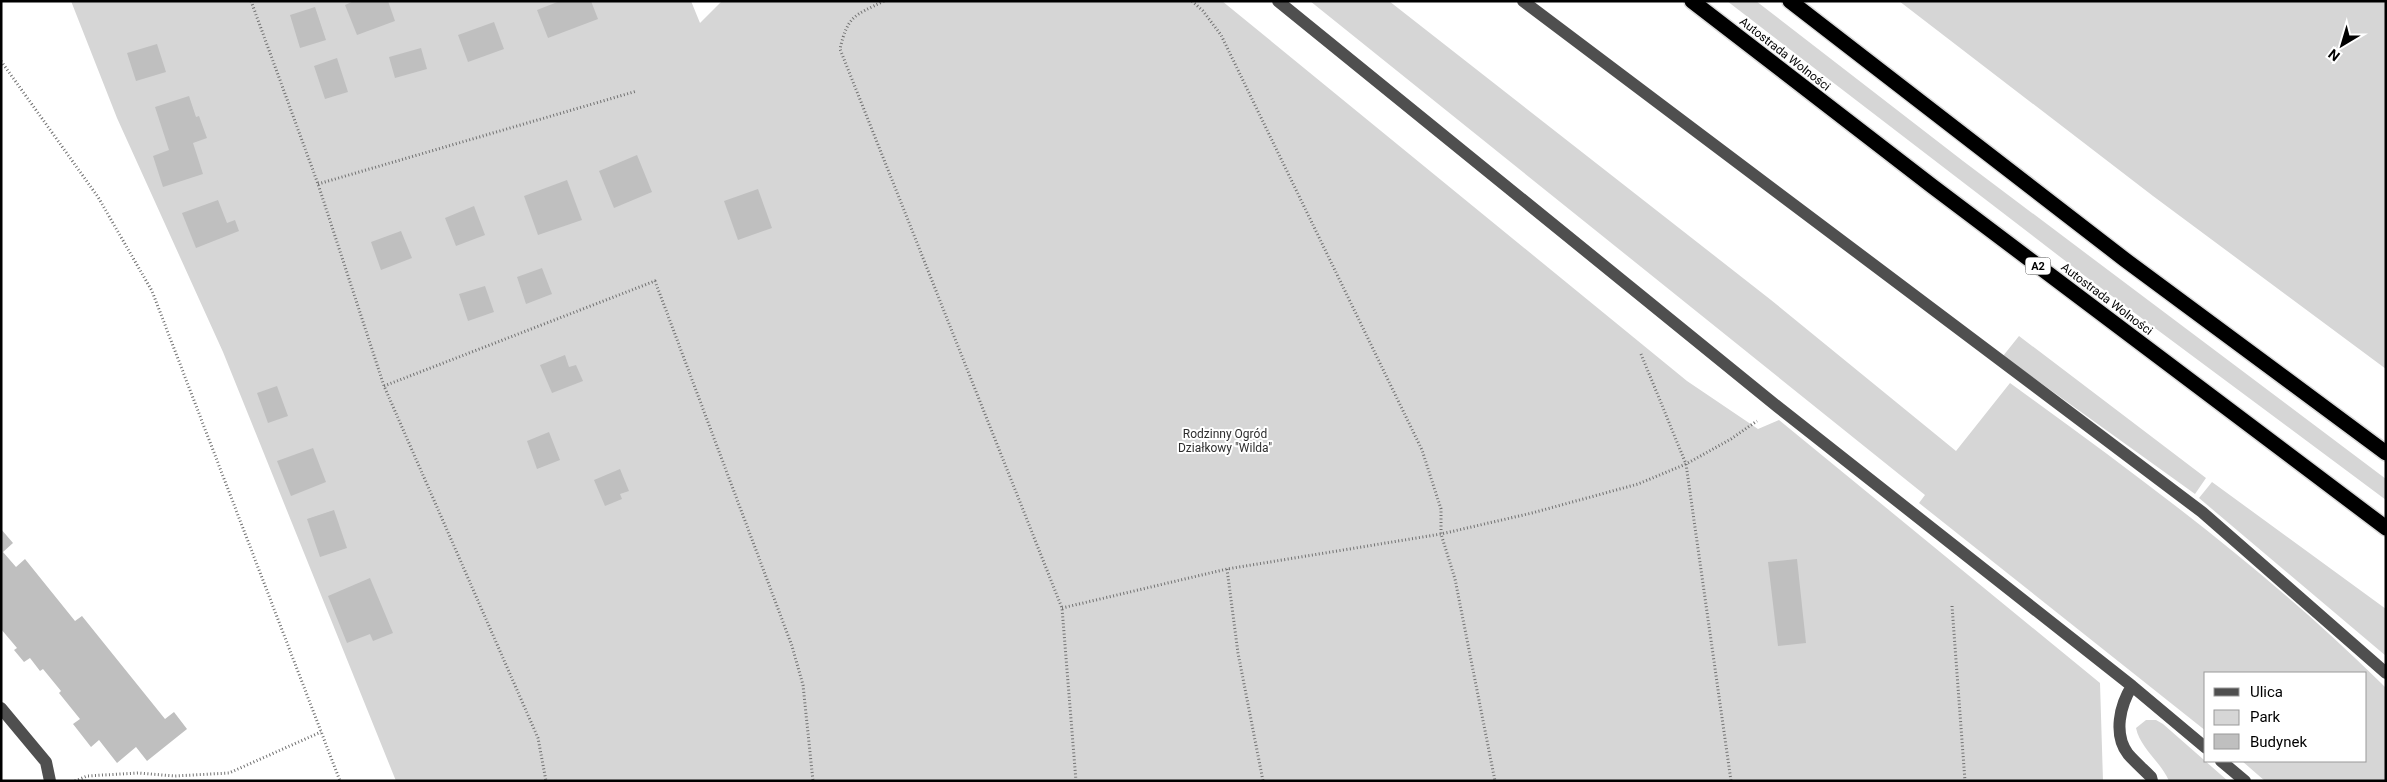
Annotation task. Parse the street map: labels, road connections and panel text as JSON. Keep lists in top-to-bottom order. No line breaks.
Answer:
{"streets":{"highway":["Autostrada Wolności","A2"]},"parks":["Rodzinny Ogród Działkowy \"Wilda\""],"legend":["Ulica","Park","Budynek"],"north":"bottom left"}
